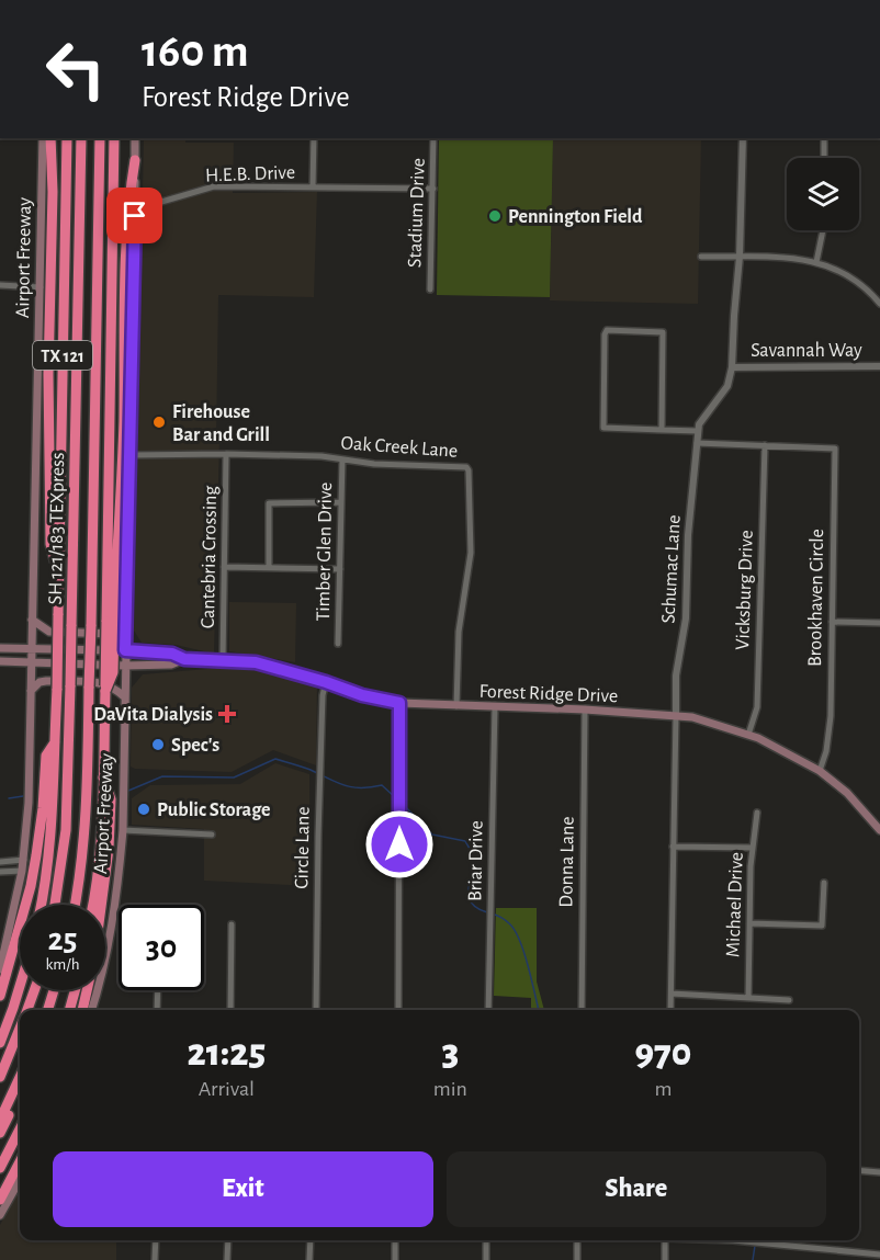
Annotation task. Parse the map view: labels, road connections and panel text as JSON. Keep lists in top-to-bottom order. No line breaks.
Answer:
{"streets":{"highway":["Airport Freeway","TX 121","SH 121/183 TEXpress"],"main road":["Forest Ridge Drive"],"street":["H.E.B. Drive","Stadium Drive","Savannah Way","Oak Creek Lane","Timber Glen Drive","Cantebria Crossing","Schumac Lane","Vicksburg Drive","Brookhaven Circle","Circle Lane","Briar Drive","Donna Lane","Michael Drive"]},"crossings":[["H.E.B. Drive","Stadium Drive"],["H.E.B. Drive","Airport Freeway"],["Airport Freeway","Oak Creek Lane"],["Airport Freeway","Forest Ridge Drive"],["Savannah Way","Schumac Lane"],["Oak Creek Lane","Timber Glen Drive"],["Oak Creek Lane","Cantebria Crossing"],["Oak Creek Lane","Forest Ridge Drive"],["Cantebria Crossing","Forest Ridge Drive"],["Schumac Lane","Forest Ridge Drive"],["Vicksburg Drive","Brookhaven Circle"],["Vicksburg Drive","Forest Ridge Drive"],["Brookhaven Circle","Forest Ridge Drive"],["Forest Ridge Drive","Circle Lane"],["Forest Ridge Drive","Briar Drive"],["Forest Ridge Drive","Donna Lane"]],"places":{"other":["Pennington Field","Firehouse Bar and Grill","Spec's","Public Storage"],"health":["DaVita Dialysis"]},"page":{"turn":["160 m","Forest Ridge Drive"],"speed":"25 km/h","limit":"30","eta":["21:25","Arrival","3","min","970","m"],"buttons":["Exit","Share"]}}
